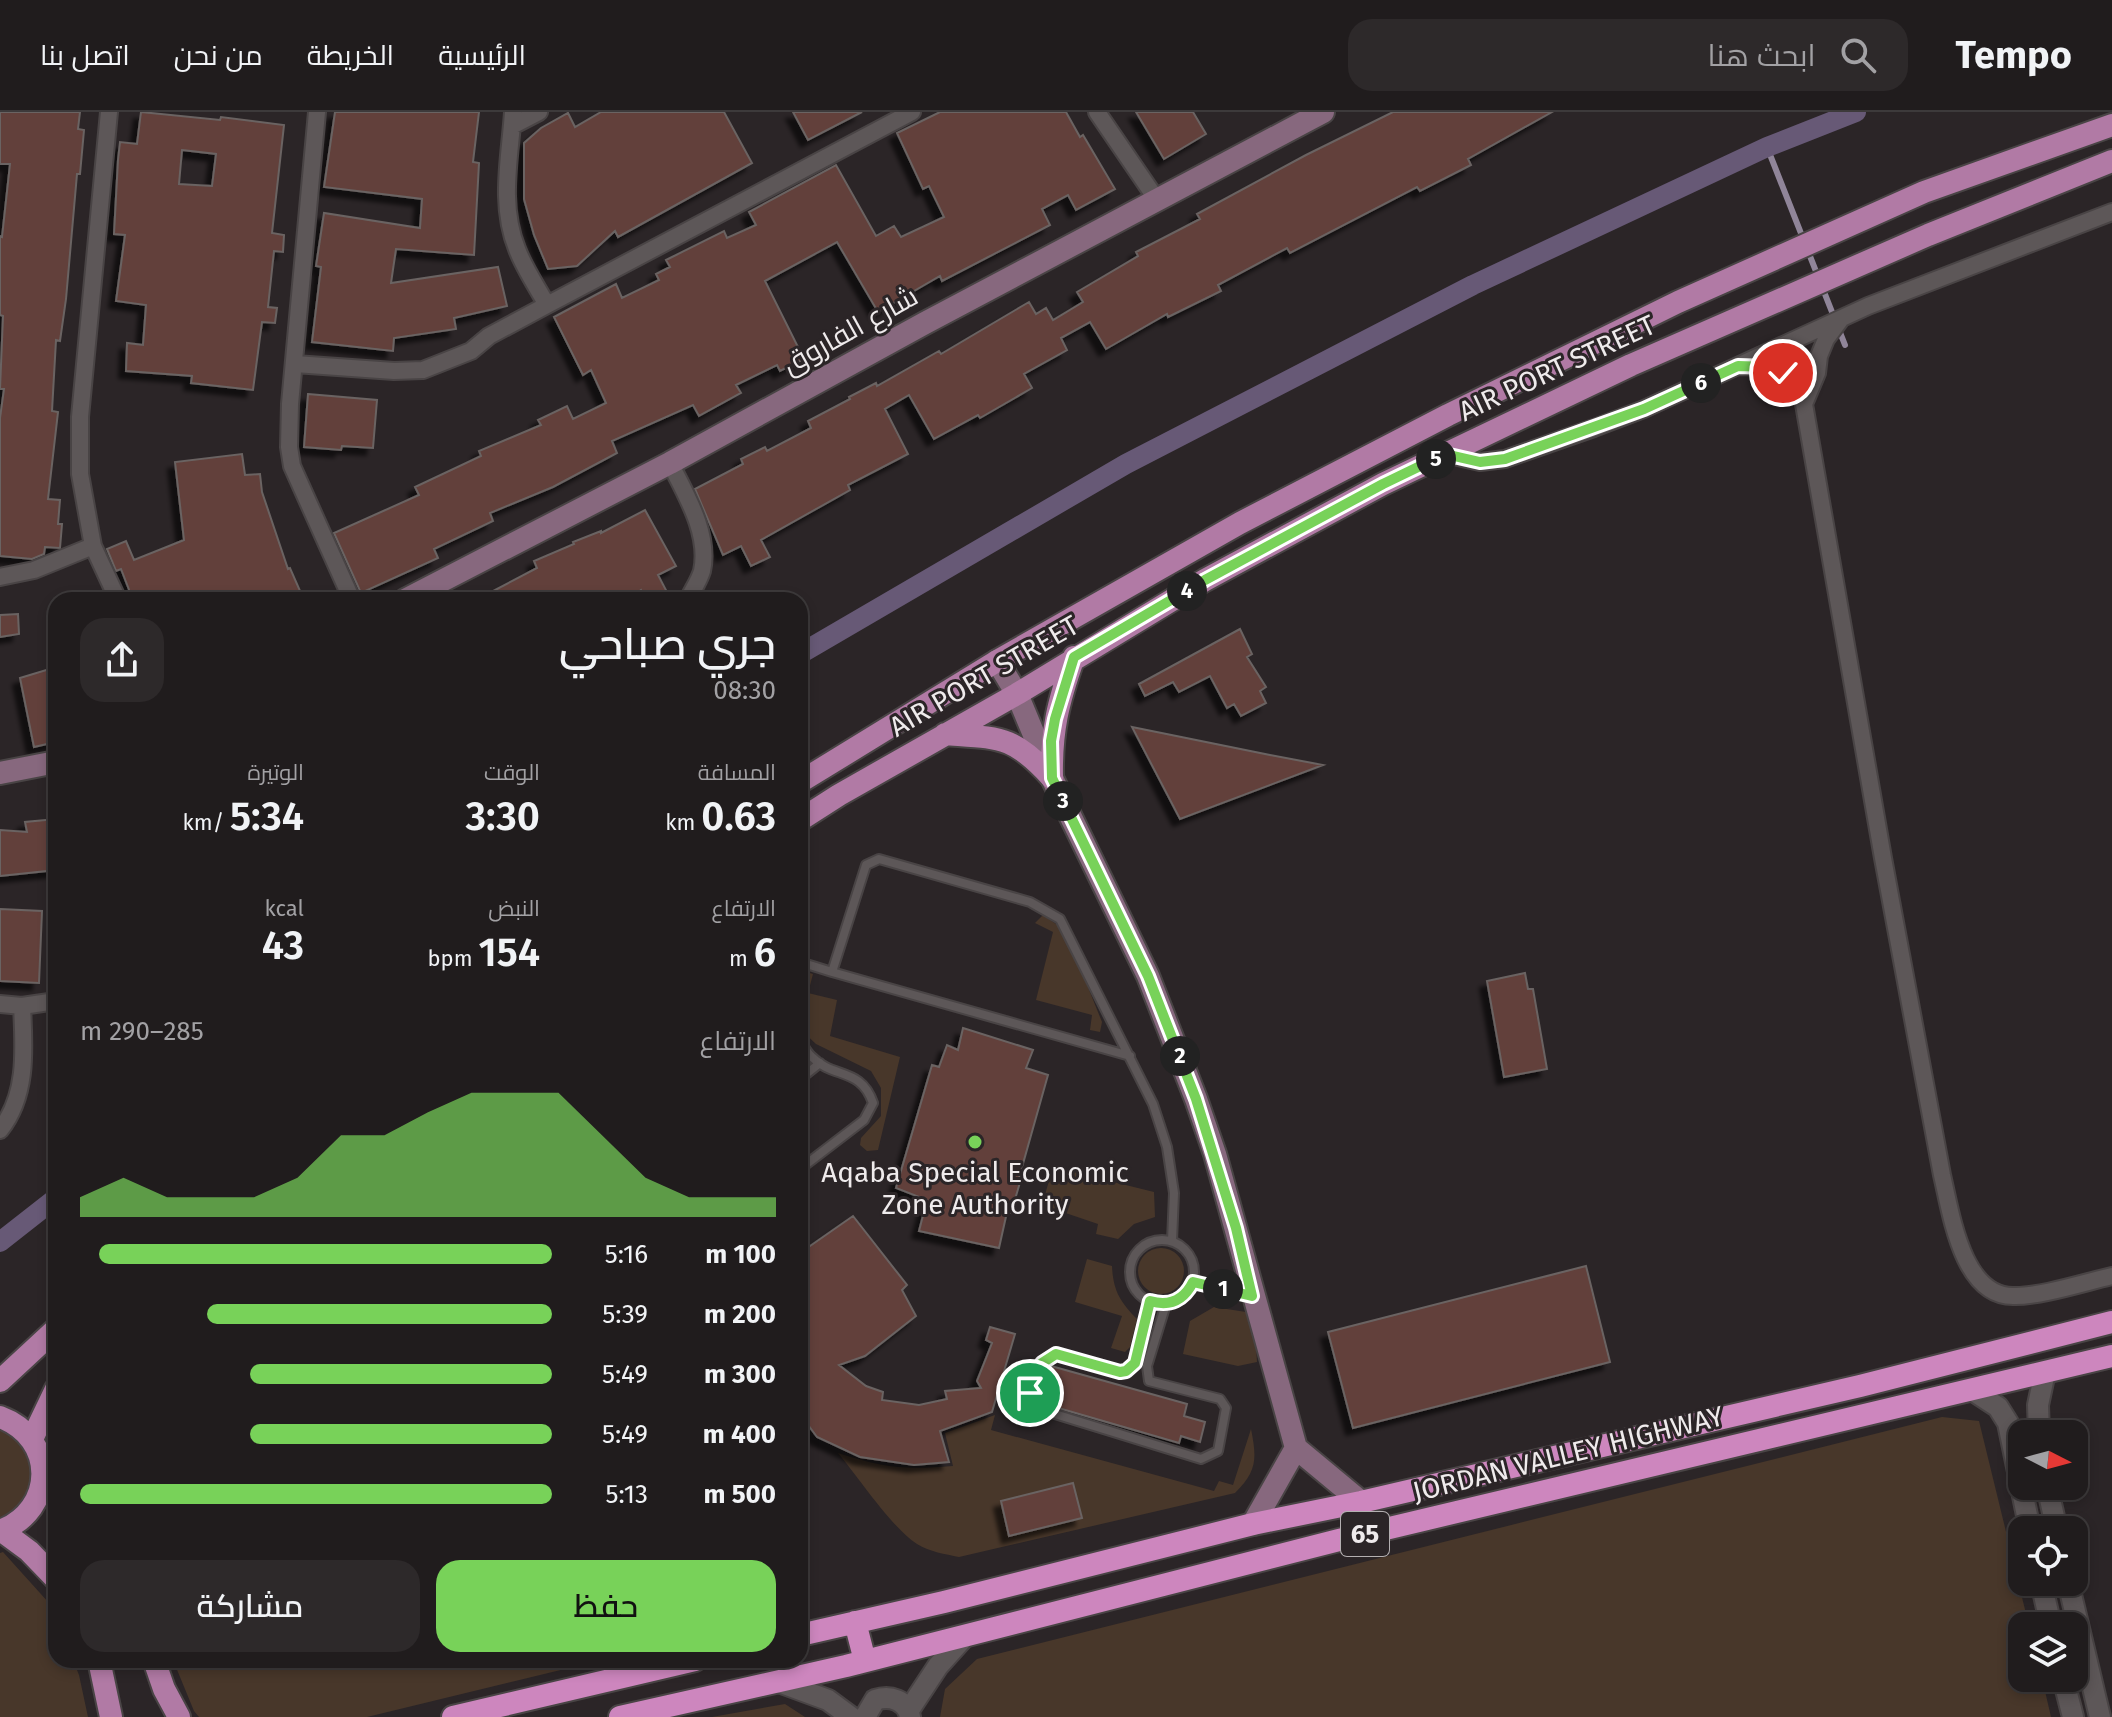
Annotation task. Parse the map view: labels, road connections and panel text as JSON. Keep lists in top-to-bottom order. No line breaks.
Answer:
{"streets":{"highway":["JORDAN VALLEY HIGHWAY","65"],"main road":["شارع الفاروق","AIR PORT STREET"]},"places":["Aqaba Special Economic Zone Authority"],"north":"right","page":{"header":"Tempo","search":"ابحث هنا","nav":["الرئيسية","الخريطة","من نحن","اتصل بنا"],"pins":["6","5","4","3","2","1"],"heading":["جري صباحي","08:30"],"stats":[["المسافة","0.63 km"],["الوقت","3:30"],["الوتيرة","5:34 /km"],["الارتفاع","6 m"],["النبض","154 bpm"],["kcal","43"]],"chart":["الارتفاع","285–290 m"],"list":[{"name":"100 m","note":"5:16"},{"name":"200 m","note":"5:39"},{"name":"300 m","note":"5:49"},{"name":"400 m","note":"5:49"},{"name":"500 m","note":"5:13"}],"buttons":["حفظ","مشاركة"]}}
